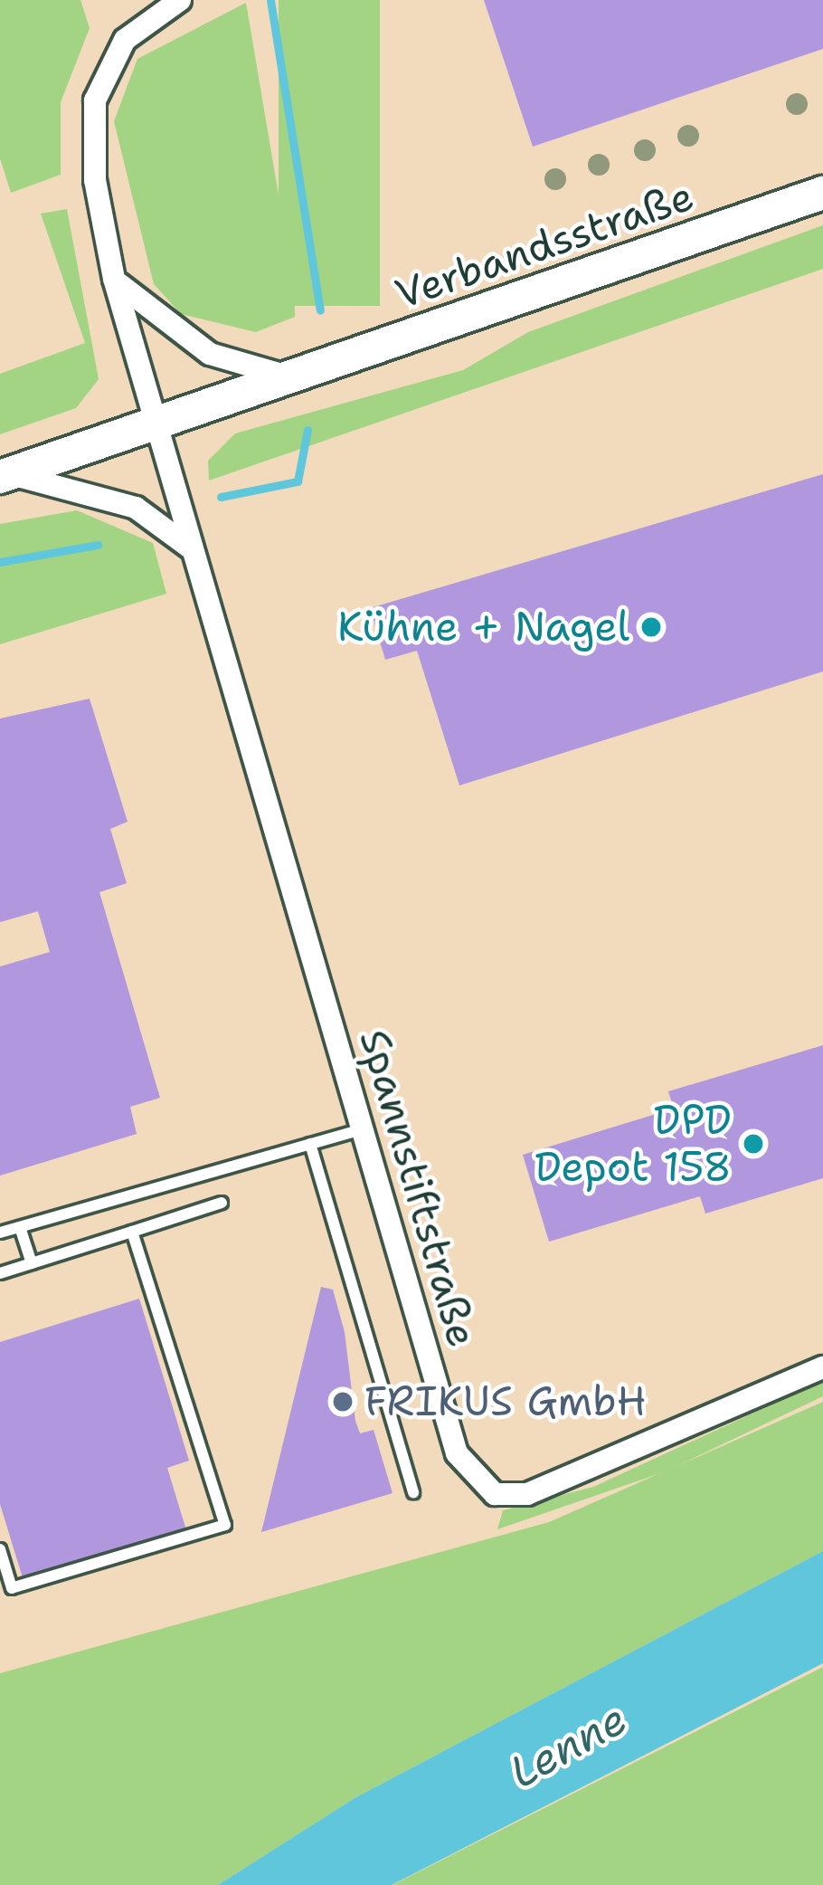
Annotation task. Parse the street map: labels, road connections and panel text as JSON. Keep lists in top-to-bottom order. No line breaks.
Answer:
{"streets":{"main road":["Verbandsstraße"],"street":["Spannstiftstraße"]},"crossings":[["Verbandsstraße","Spannstiftstraße"]],"water":["Lenne"],"places":["Kühne + Nagel","DPD Depot 158","FRIKUS GmbH"]}
